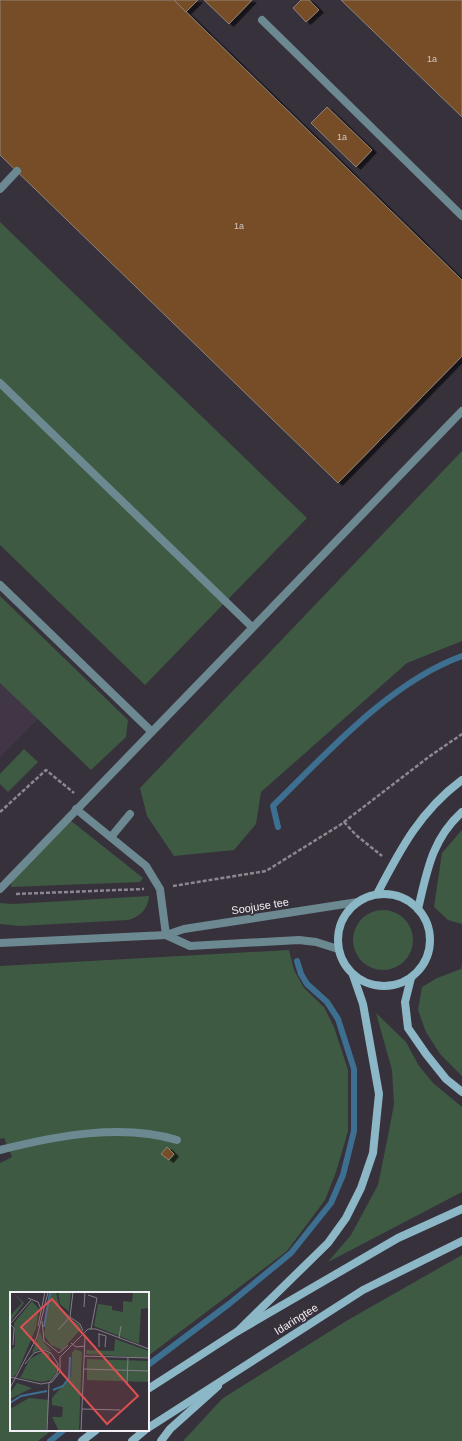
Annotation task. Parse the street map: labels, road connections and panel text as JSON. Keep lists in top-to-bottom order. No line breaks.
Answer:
{"streets":{"street":["Soojuse tee","Idaringtee"]},"house_numbers":["1a","1a","1a"]}
